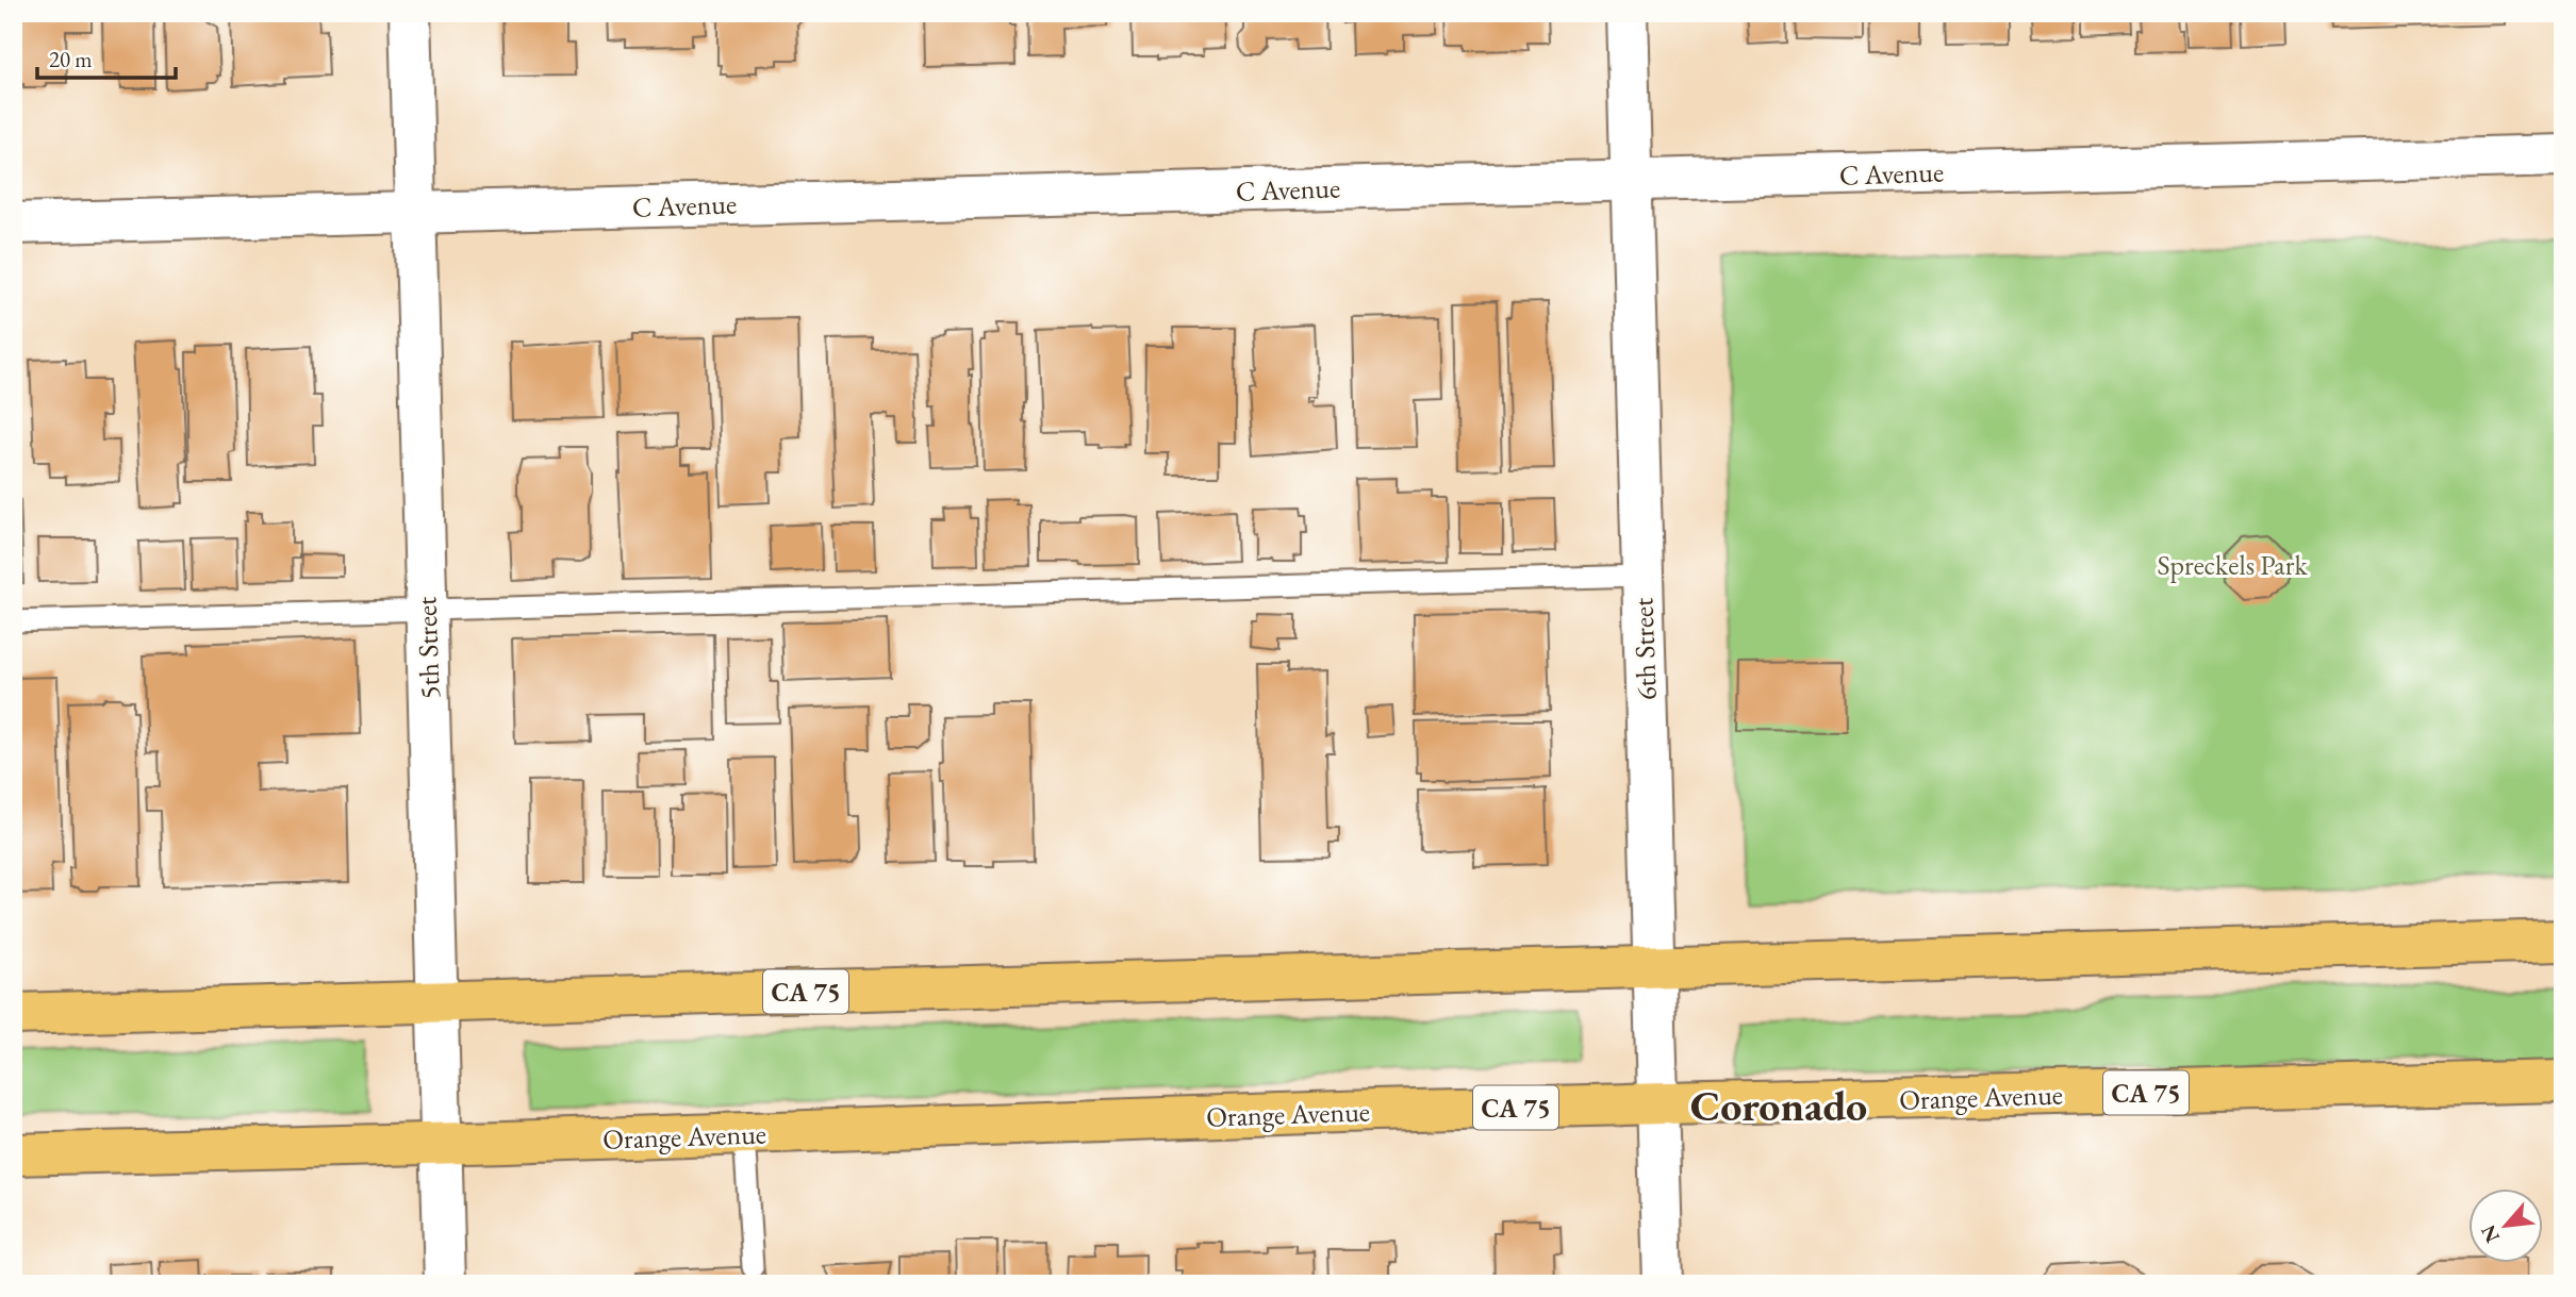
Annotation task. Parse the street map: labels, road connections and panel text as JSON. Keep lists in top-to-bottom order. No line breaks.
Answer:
{"streets":{"highway":["CA 75","Orange Avenue"],"street":["C Avenue","5th Street","6th Street"]},"crossings":[["C Avenue","5th Street"],["C Avenue","6th Street"],["5th Street","CA 75"],["5th Street","Orange Avenue"],["6th Street","CA 75"],["6th Street","Orange Avenue"]],"districts":["Coronado"],"parks":["Spreckels Park"],"scale_bar":"20 m","north":"bottom left"}
